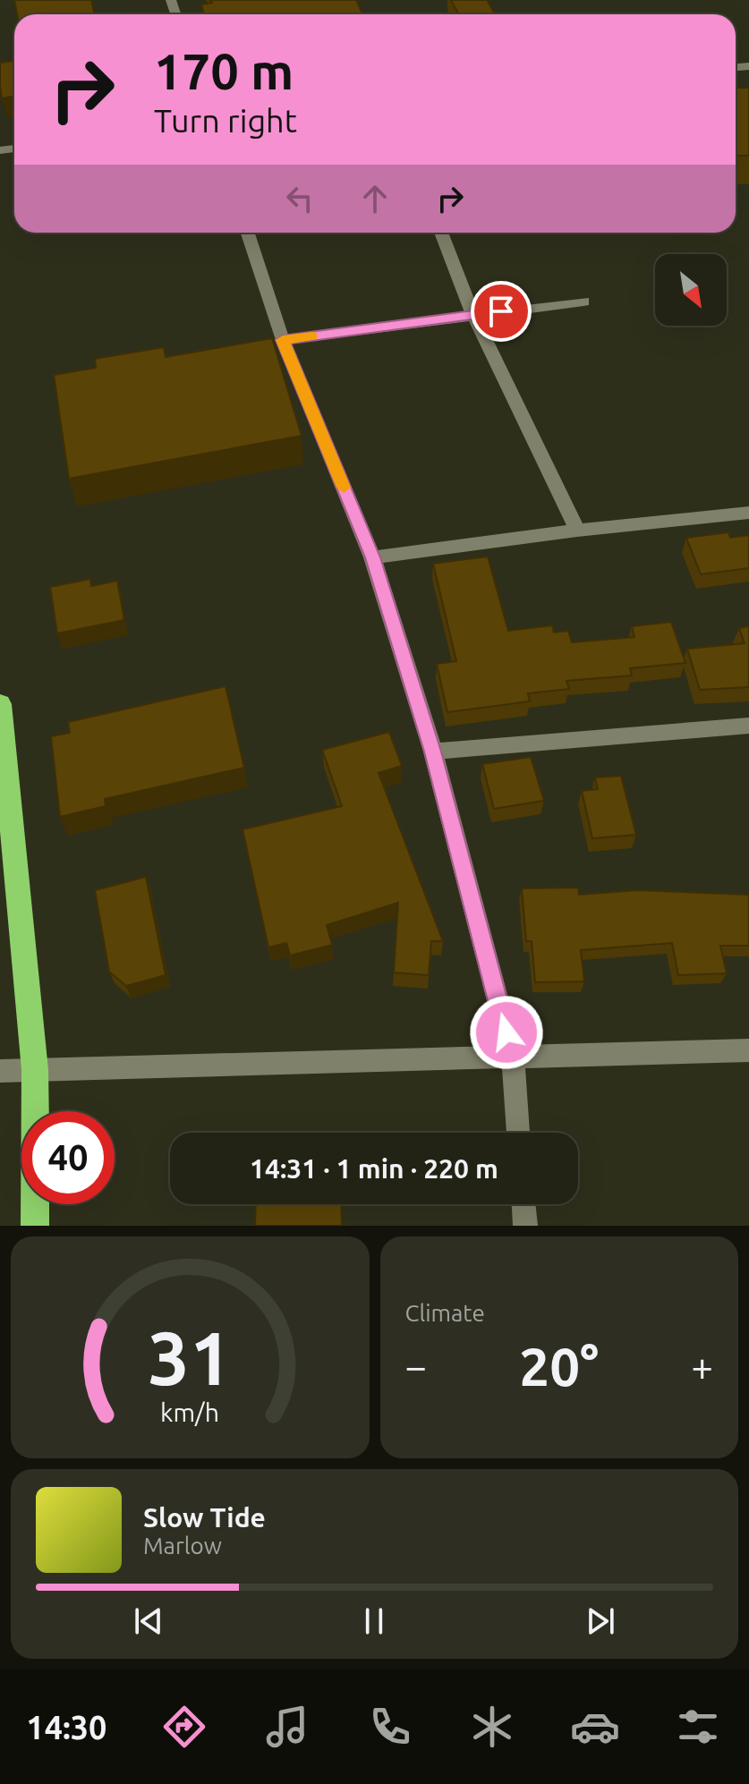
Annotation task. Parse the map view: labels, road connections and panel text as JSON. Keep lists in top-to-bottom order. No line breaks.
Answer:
{"north":"bottom right","page":{"turn":["170 m","Turn right"],"limit":"40","trip":"14:31 · 1 min · 220 m","tile":"Climate","heat":["−","20°","+"],"song":["Slow Tide","Marlow"],"tabs":"14:30","gauge":["31","km/h"]}}
